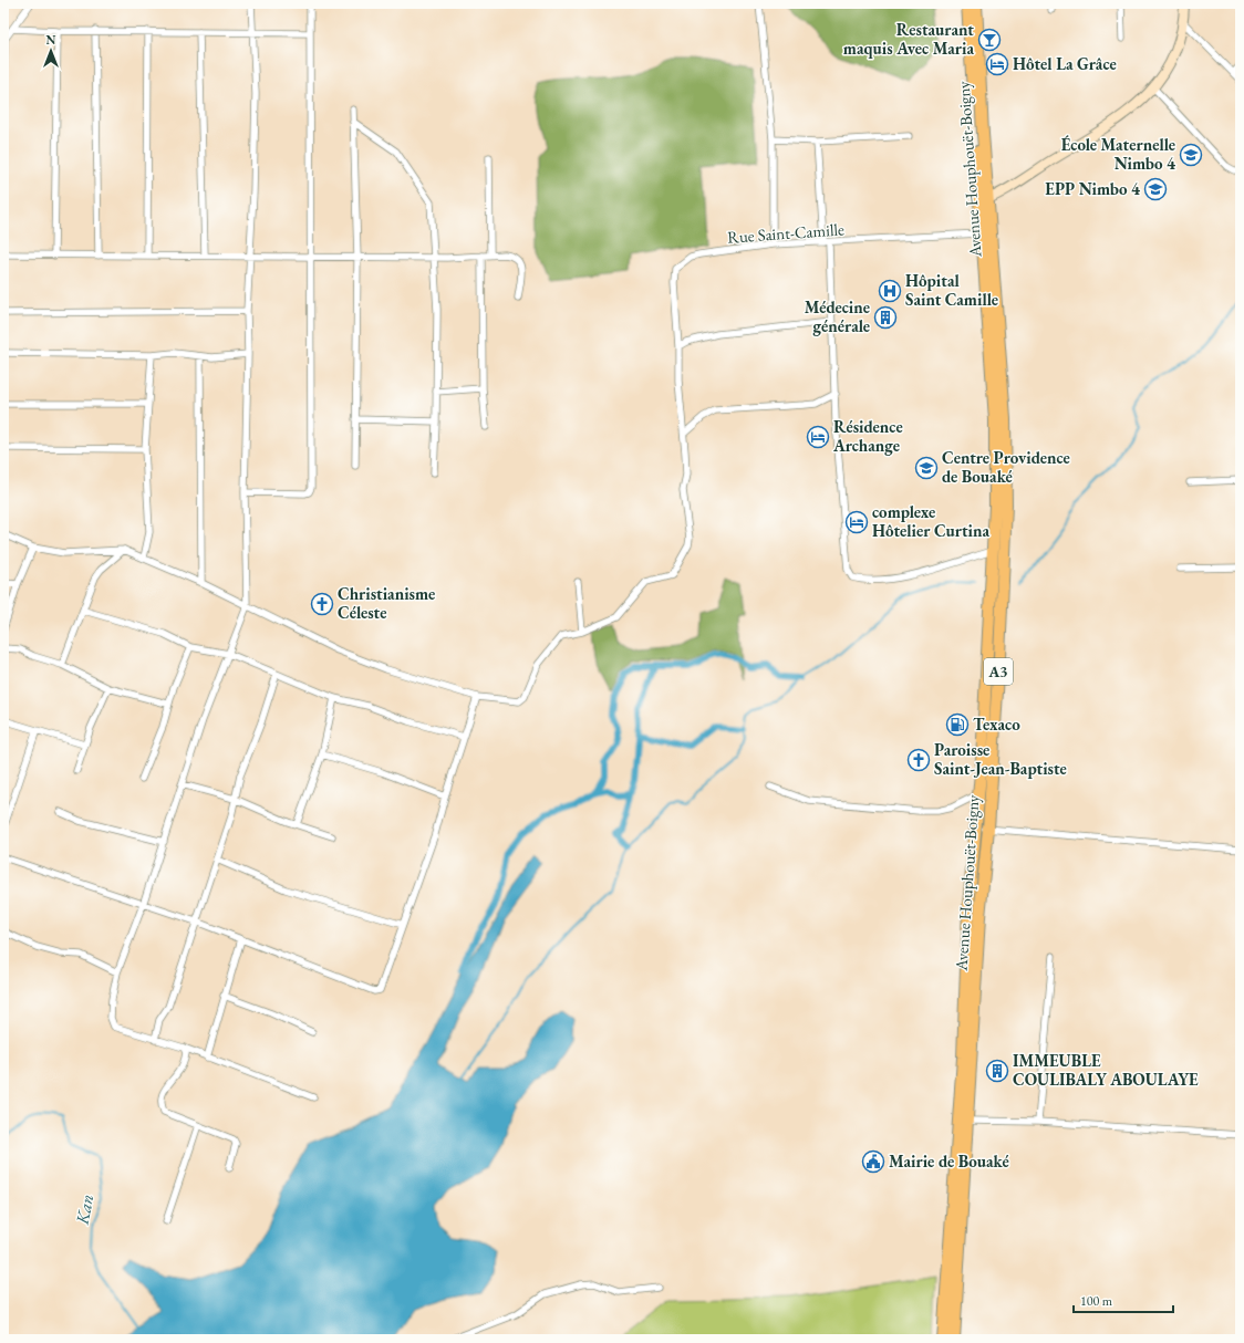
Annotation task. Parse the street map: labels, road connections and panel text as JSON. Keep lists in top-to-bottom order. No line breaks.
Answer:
{"streets":{"highway":["Avenue Houphouët-Boigny","A3"],"street":["Rue Saint-Camille"]},"crossings":[["Avenue Houphouët-Boigny","Rue Saint-Camille"]],"water":["Kan"],"places":{"bar":["Restaurant maquis Avec Maria"],"hotel":["Hôtel La Grâce","Résidence Archange","complexe Hôtelier Curtina"],"school or university":["École Maternelle Nimbo 4","EPP Nimbo 4","Centre Providence de Bouaké"],"hospital":["Hôpital Saint Camille"],"building":["Médecine générale","IMMEUBLE COULIBALY ABOULAYE"],"church":["Christianisme Céleste","Paroisse Saint-Jean-Baptiste"],"fuel station":["Texaco"],"public building":["Mairie de Bouaké"]},"scale_bar":"100 m","north":"top"}
